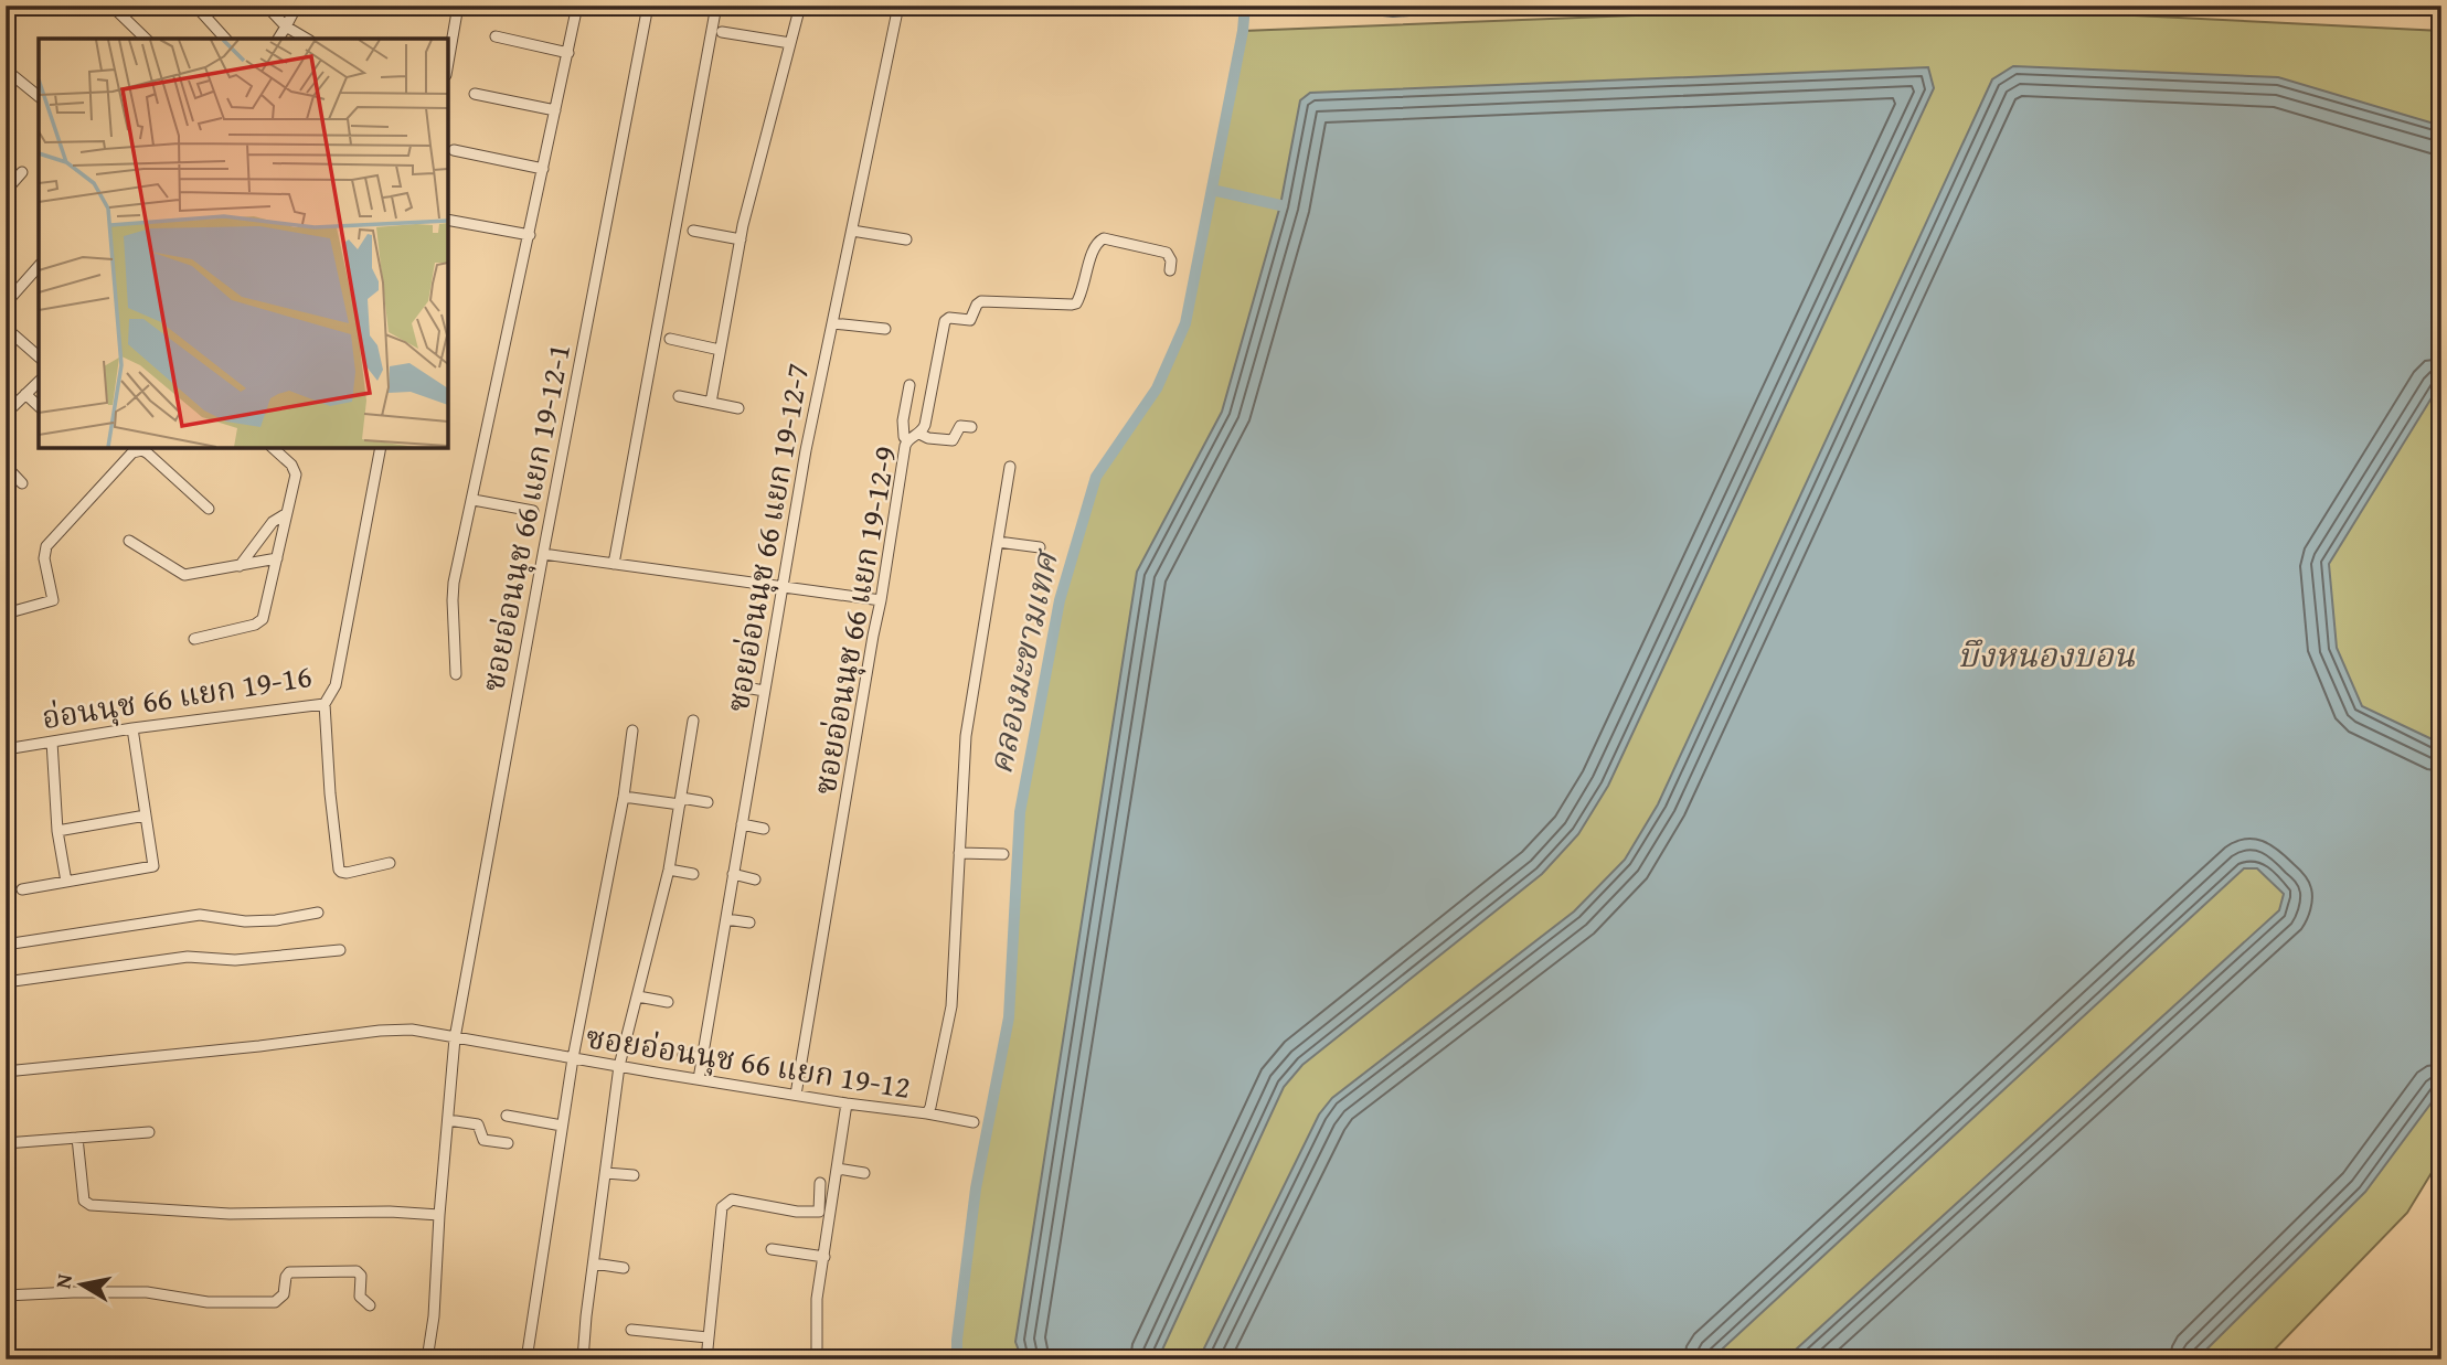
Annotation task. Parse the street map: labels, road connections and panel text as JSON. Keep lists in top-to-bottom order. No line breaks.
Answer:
{"streets":{"street":["ซอยอ่อนนุช 66 แยก 19-12-1","ซอยอ่อนนุช 66 แยก 19-12-7","ซอยอ่อนนุช 66 แยก 19-12-9","อ่อนนุช 66 แยก 19-16","ซอยอ่อนนุช 66 แยก 19-12"]},"crossings":[["ซอยอ่อนนุช 66 แยก 19-12-1","ซอยอ่อนนุช 66 แยก 19-12"],["ซอยอ่อนนุช 66 แยก 19-12-7","ซอยอ่อนนุช 66 แยก 19-12"],["ซอยอ่อนนุช 66 แยก 19-12-9","ซอยอ่อนนุช 66 แยก 19-12"]],"water":["บึงหนองบอน","คลองมะขามเทศ"],"north":"left"}
